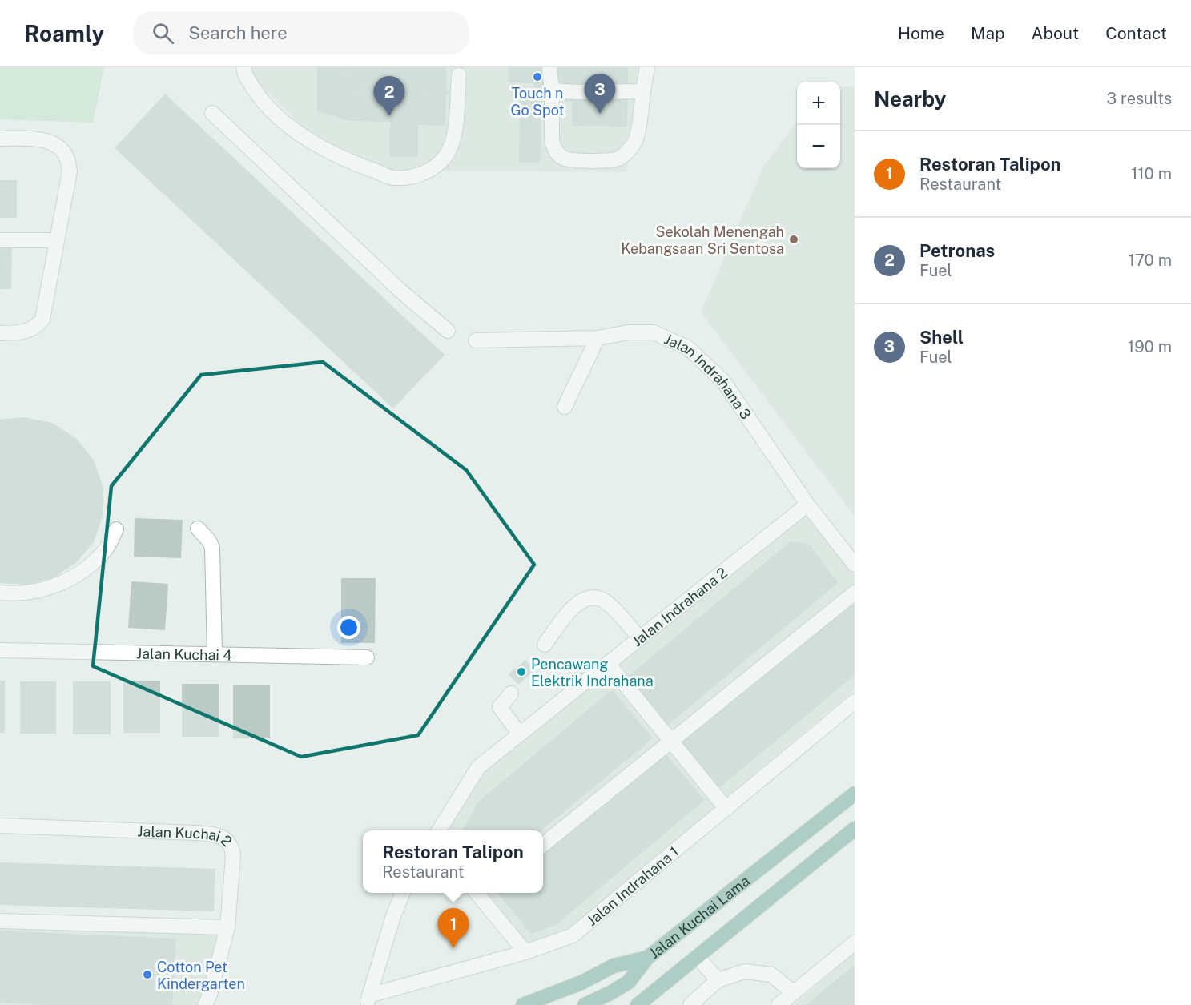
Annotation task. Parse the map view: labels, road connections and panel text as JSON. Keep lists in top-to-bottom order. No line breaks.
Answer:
{"streets":{"main road":["Jalan Kuchai Lama"],"street":["Jalan Indrahana 3","Jalan Indrahana 2","Jalan Kuchai 4","Jalan Kuchai 2","Jalan Indrahana 1"]},"crossings":[["Jalan Indrahana 3","Jalan Indrahana 2"]],"places":["Touch n Go Spot","Sekolah Menengah Kebangsaan Sri Sentosa","Pencawang Elektrik Indrahana","Cotton Pet Kindergarten"],"page":{"header":"Roamly","search":"Search here","nav":["Home","Map","About","Contact"],"heading":["Nearby","3 results"],"pins":["3","2","1"],"map_buttons":["+","−"],"list":[{"mark":"1","name":"Restoran Talipon","note":"Restaurant","value":"110 m"},{"mark":"2","name":"Petronas","note":"Fuel","value":"170 m"},{"mark":"3","name":"Shell","note":"Fuel","value":"190 m"}],"popup":["Restoran Talipon","Restaurant"]}}
